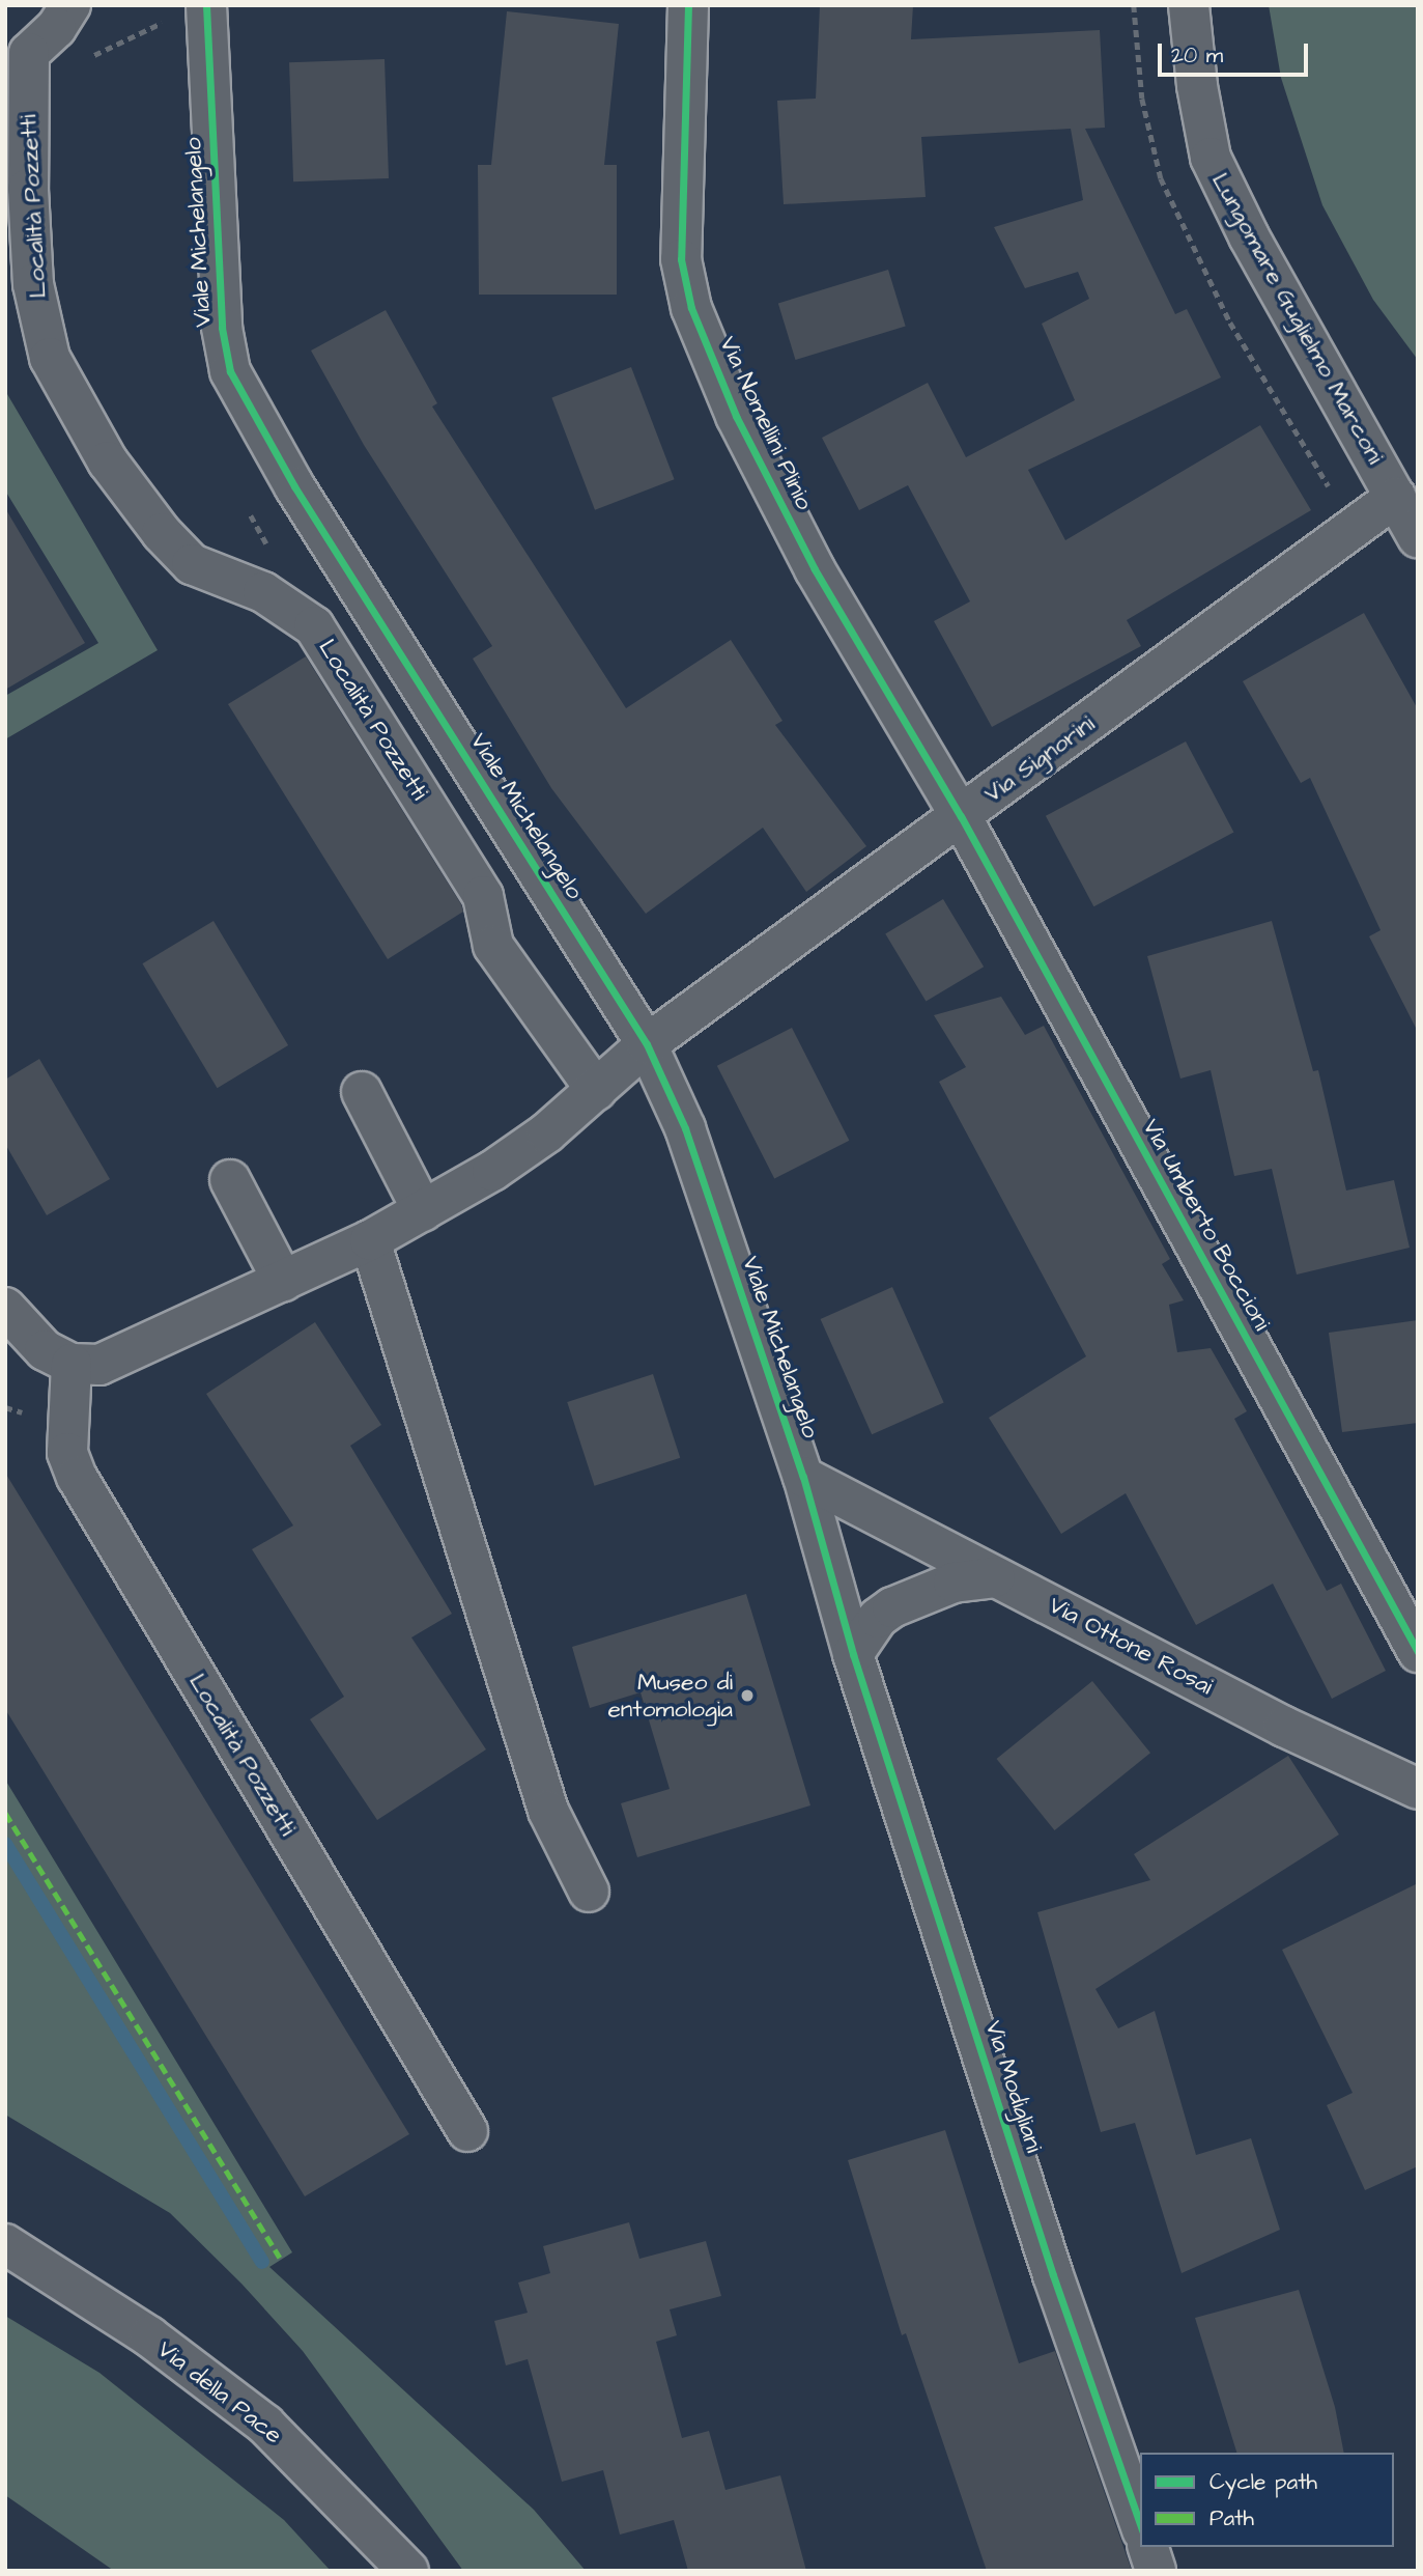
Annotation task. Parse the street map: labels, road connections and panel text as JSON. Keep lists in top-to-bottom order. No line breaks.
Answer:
{"streets":{"street":["Località Pozzetti","Viale Michelangelo","Lungomare Guglielmo Marconi","Via Nomellini Plinio","Via Signorini","Via Umberto Boccioni","Via Ottone Rosai","Via Modigliani","Via della Pace"]},"crossings":[["Viale Michelangelo","Via Signorini"],["Viale Michelangelo","Via Ottone Rosai"],["Viale Michelangelo","Via Modigliani"],["Lungomare Guglielmo Marconi","Via Signorini"],["Via Nomellini Plinio","Via Signorini"],["Via Nomellini Plinio","Via Umberto Boccioni"],["Via Signorini","Via Umberto Boccioni"]],"places":["Museo di entomologia"],"legend":["Cycle path","Path"],"scale_bar":"20 m"}
